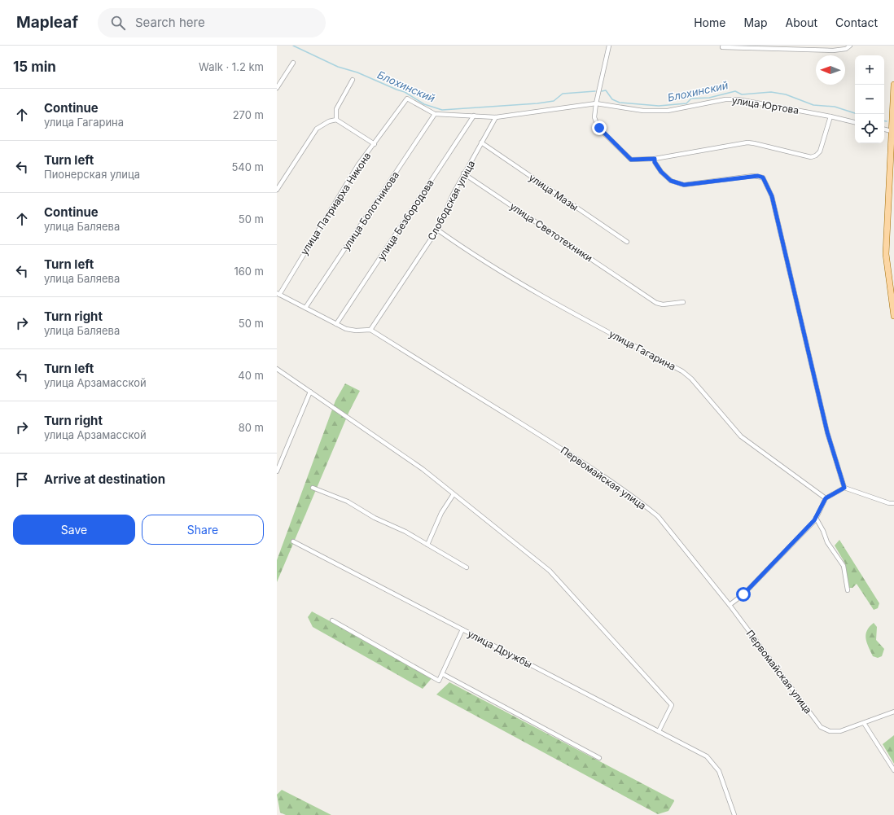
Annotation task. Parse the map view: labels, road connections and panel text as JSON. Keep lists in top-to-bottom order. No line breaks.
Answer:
{"streets":{"street":["улица Юртова","улица Мазы","Слободская улица","улица Патриарха Никона","улица Болотникова","улица Безбородова","улица Светотехники","улица Гагарина","Первомайская улица","улица Дружбы"]},"crossings":[["улица Юртова","Слободская улица"],["улица Юртова","улица Патриарха Никона"],["улица Юртова","улица Болотникова"],["улица Юртова","улица Безбородова"],["улица Мазы","Слободская улица"],["Слободская улица","улица Светотехники"],["Слободская улица","улица Гагарина"],["Слободская улица","Первомайская улица"],["улица Патриарха Никона","улица Болотникова"]],"water":["Блохинский"],"north":"left","page":{"header":"Mapleaf","search":"Search here","nav":["Home","Map","About","Contact"],"heading":["15 min","Walk · 1.2 km"],"map_buttons":["+","−"],"list":[["Continue","улица Гагарина","270 m"],["Turn left","Пионерская улица","540 m"],["Continue","улица Баляева","50 m"],["Turn left","улица Баляева","160 m"],["Turn right","улица Баляева","50 m"],["Turn left","улица Арзамасской","40 m"],["Turn right","улица Арзамасской","80 m"],"Arrive at destination"],"buttons":["Save","Share"]}}
